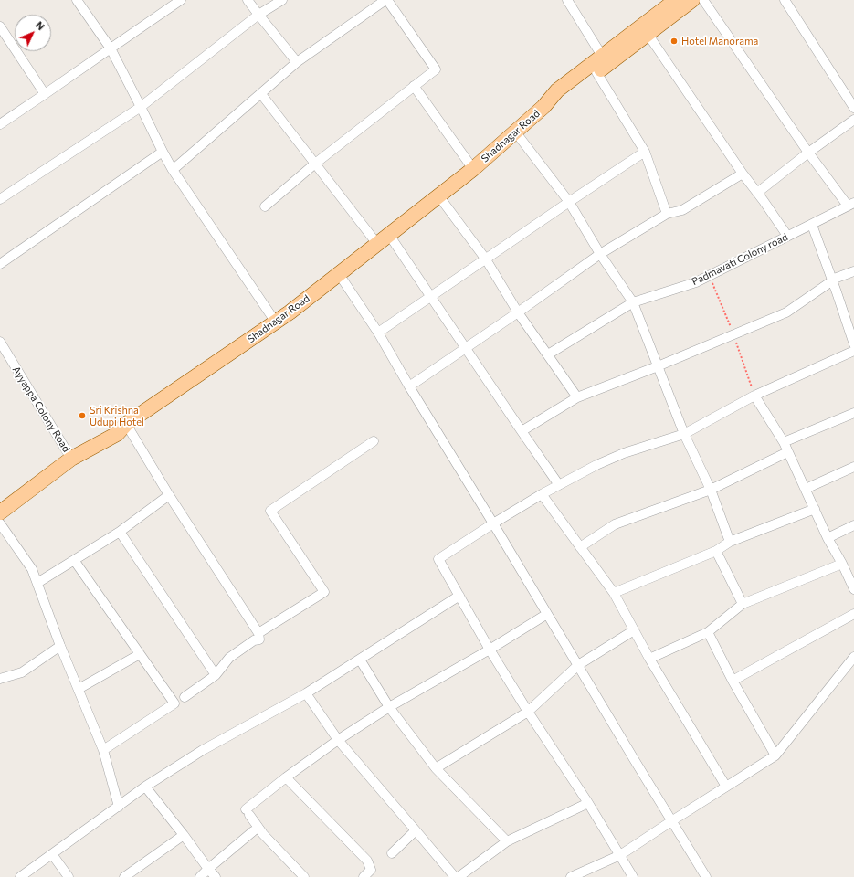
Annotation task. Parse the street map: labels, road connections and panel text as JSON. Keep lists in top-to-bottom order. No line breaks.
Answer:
{"streets":{"main road":["Shadnagar Road"],"street":["Padmavati Colony road","Ayyappa Colony Road"]},"crossings":[["Shadnagar Road","Ayyappa Colony Road"]],"places":["Hotel Manorama","Sri Krishna Udupi Hotel"],"north":"top right"}
